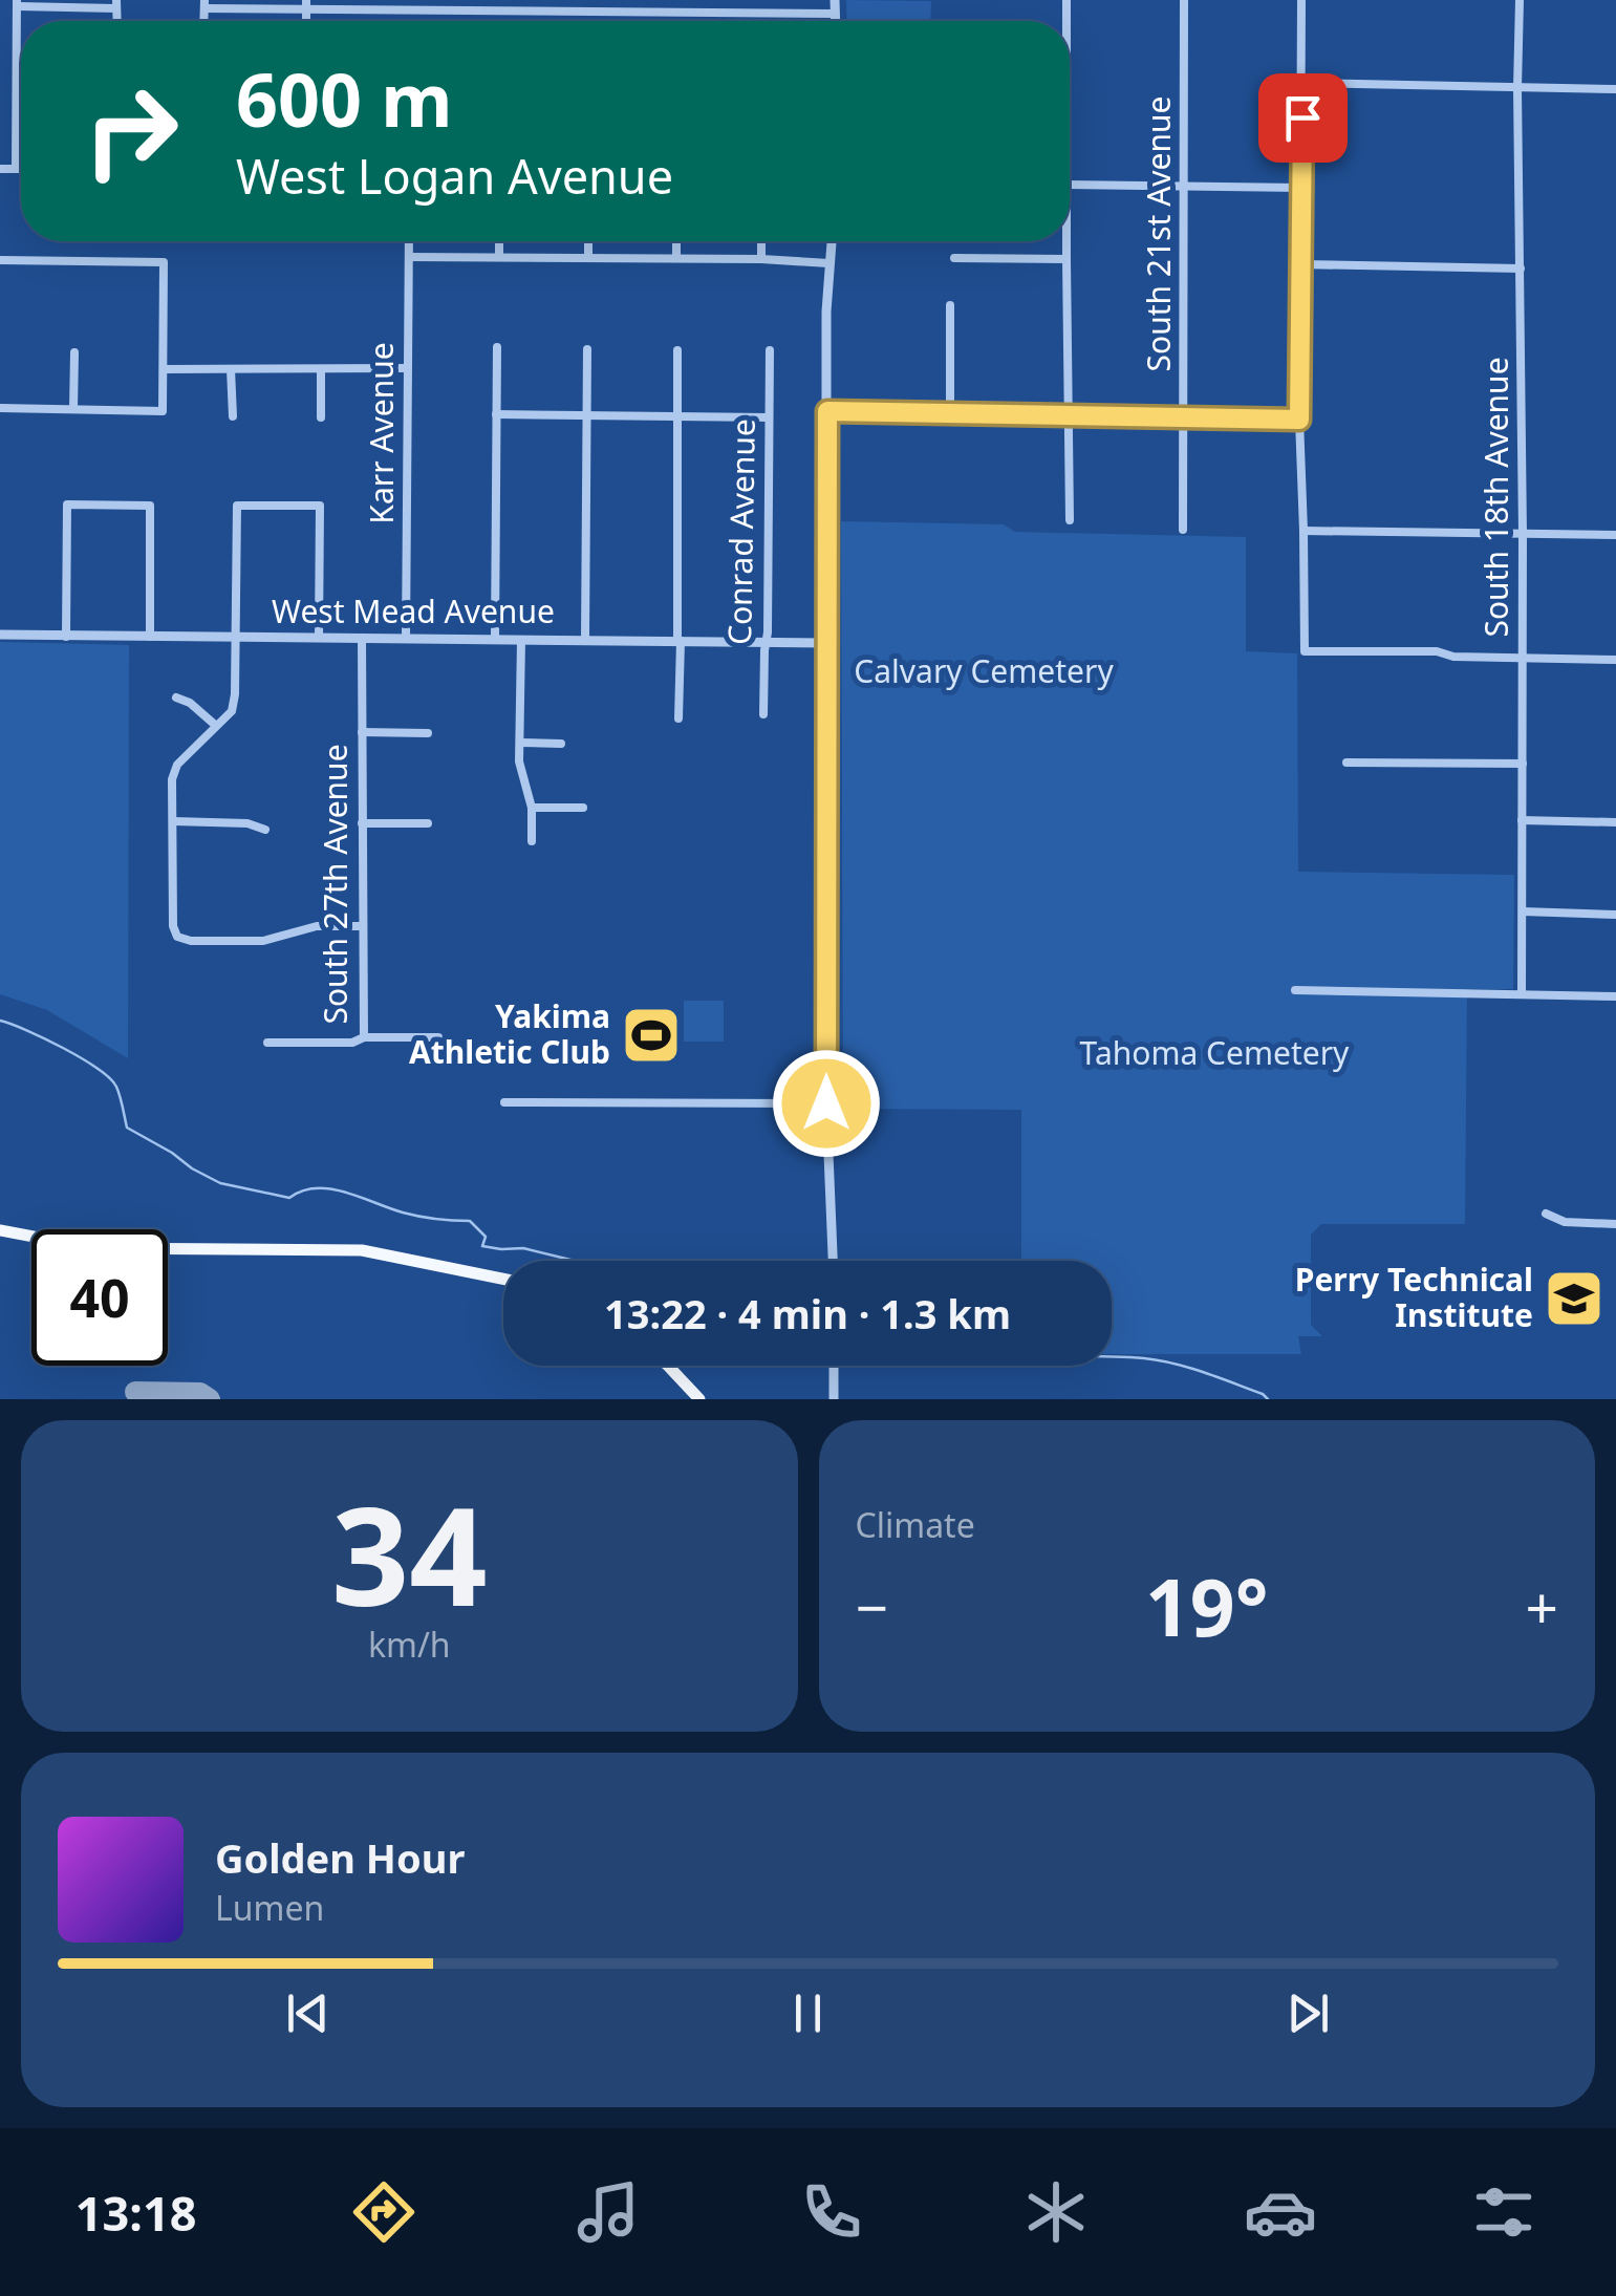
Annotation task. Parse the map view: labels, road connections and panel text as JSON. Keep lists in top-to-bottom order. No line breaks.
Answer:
{"streets":{"street":["South 21st Avenue","Karr Avenue","South 18th Avenue","Conrad Avenue","West Mead Avenue","South 27th Avenue"]},"crossings":[["Karr Avenue","West Mead Avenue"],["Conrad Avenue","West Mead Avenue"],["West Mead Avenue","South 27th Avenue"]],"parks":["Calvary Cemetery","Tahoma Cemetery"],"places":{"sports":["Yakima Athletic Club"],"school or university":["Perry Technical Institute"]},"page":{"turn":["600 m","West Logan Avenue"],"limit":"40","trip":"13:22 · 4 min · 1.3 km","tile":[["34","km/h"],"Climate"],"heat":["−","19°","+"],"song":["Golden Hour","Lumen"],"tabs":"13:18"}}
